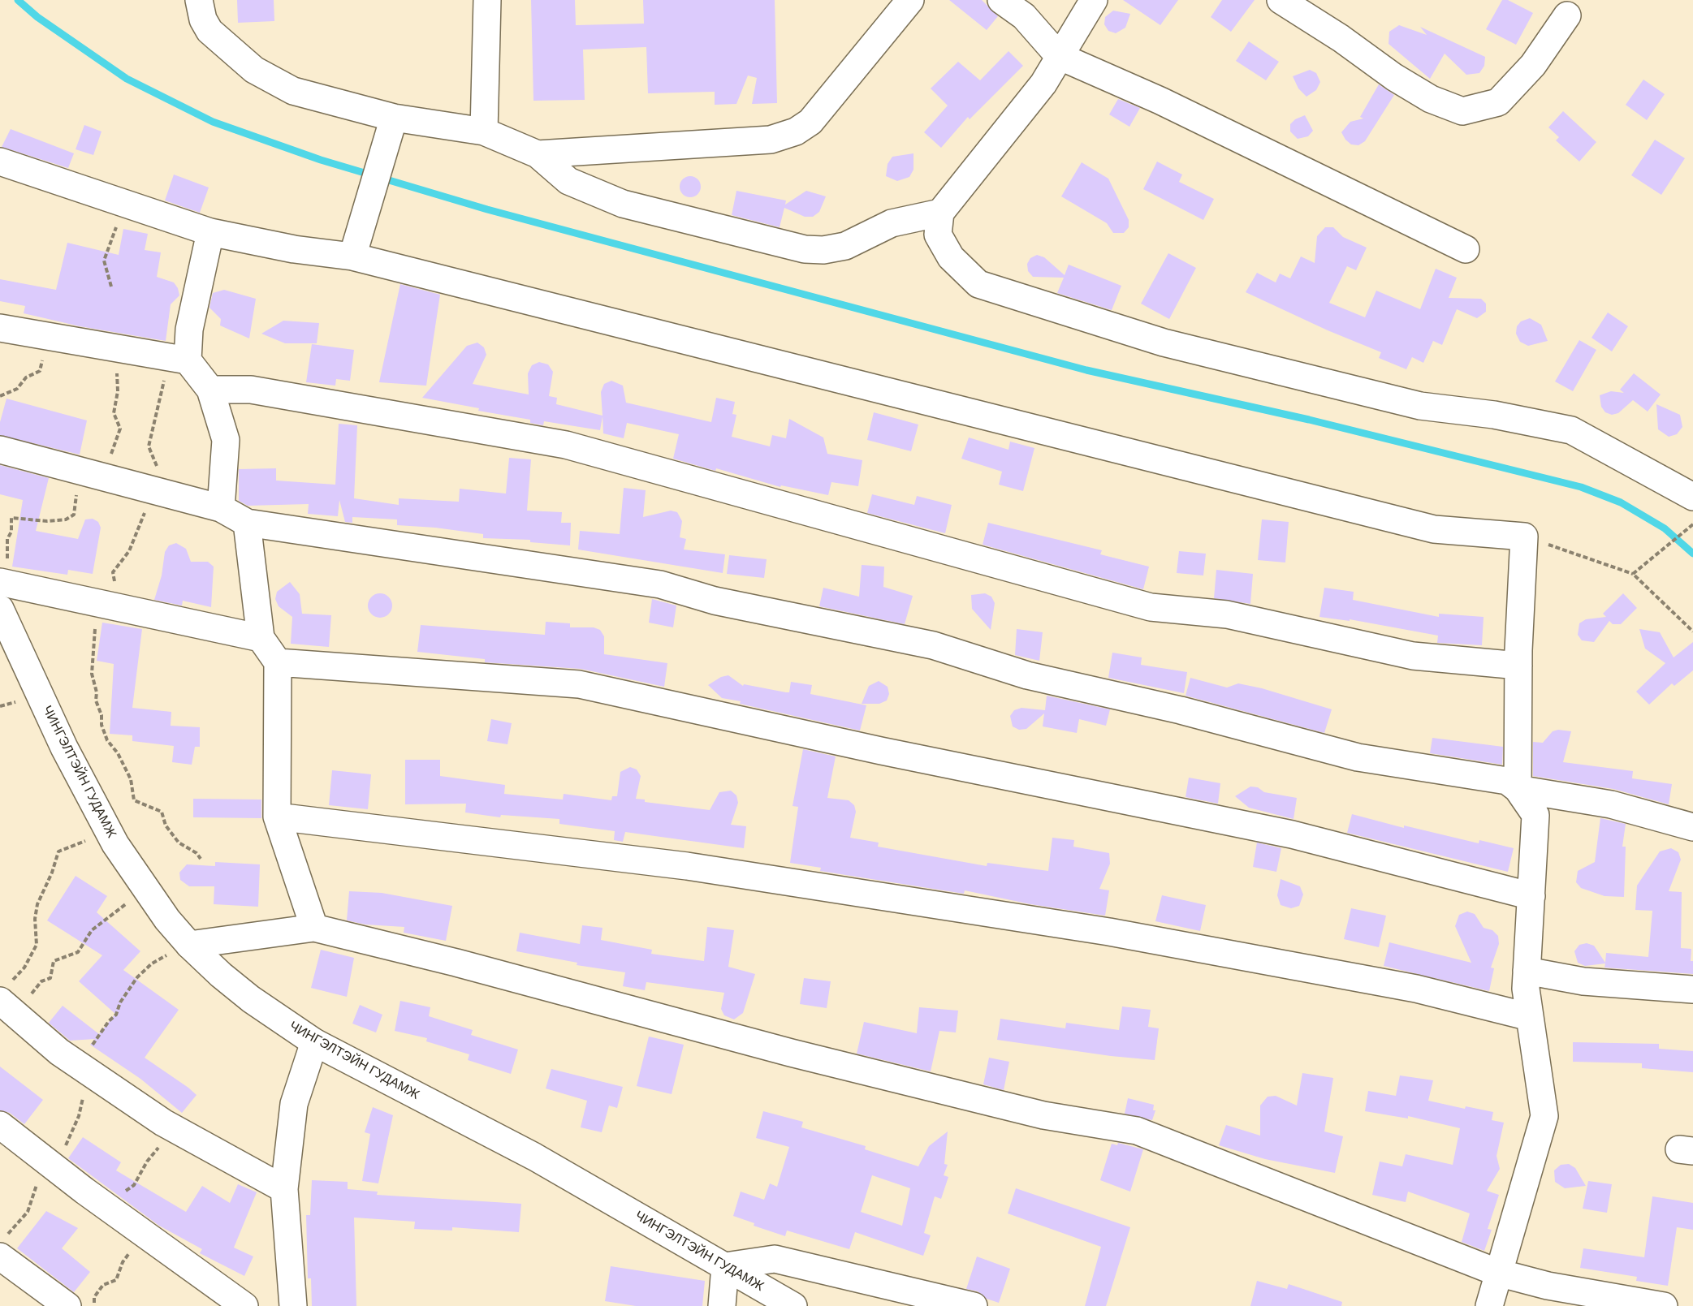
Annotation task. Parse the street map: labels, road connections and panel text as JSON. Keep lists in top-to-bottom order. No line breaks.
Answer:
{"streets":{"street":["ЧИНГЭЛТЭЙН ГУДАМЖ"]}}
